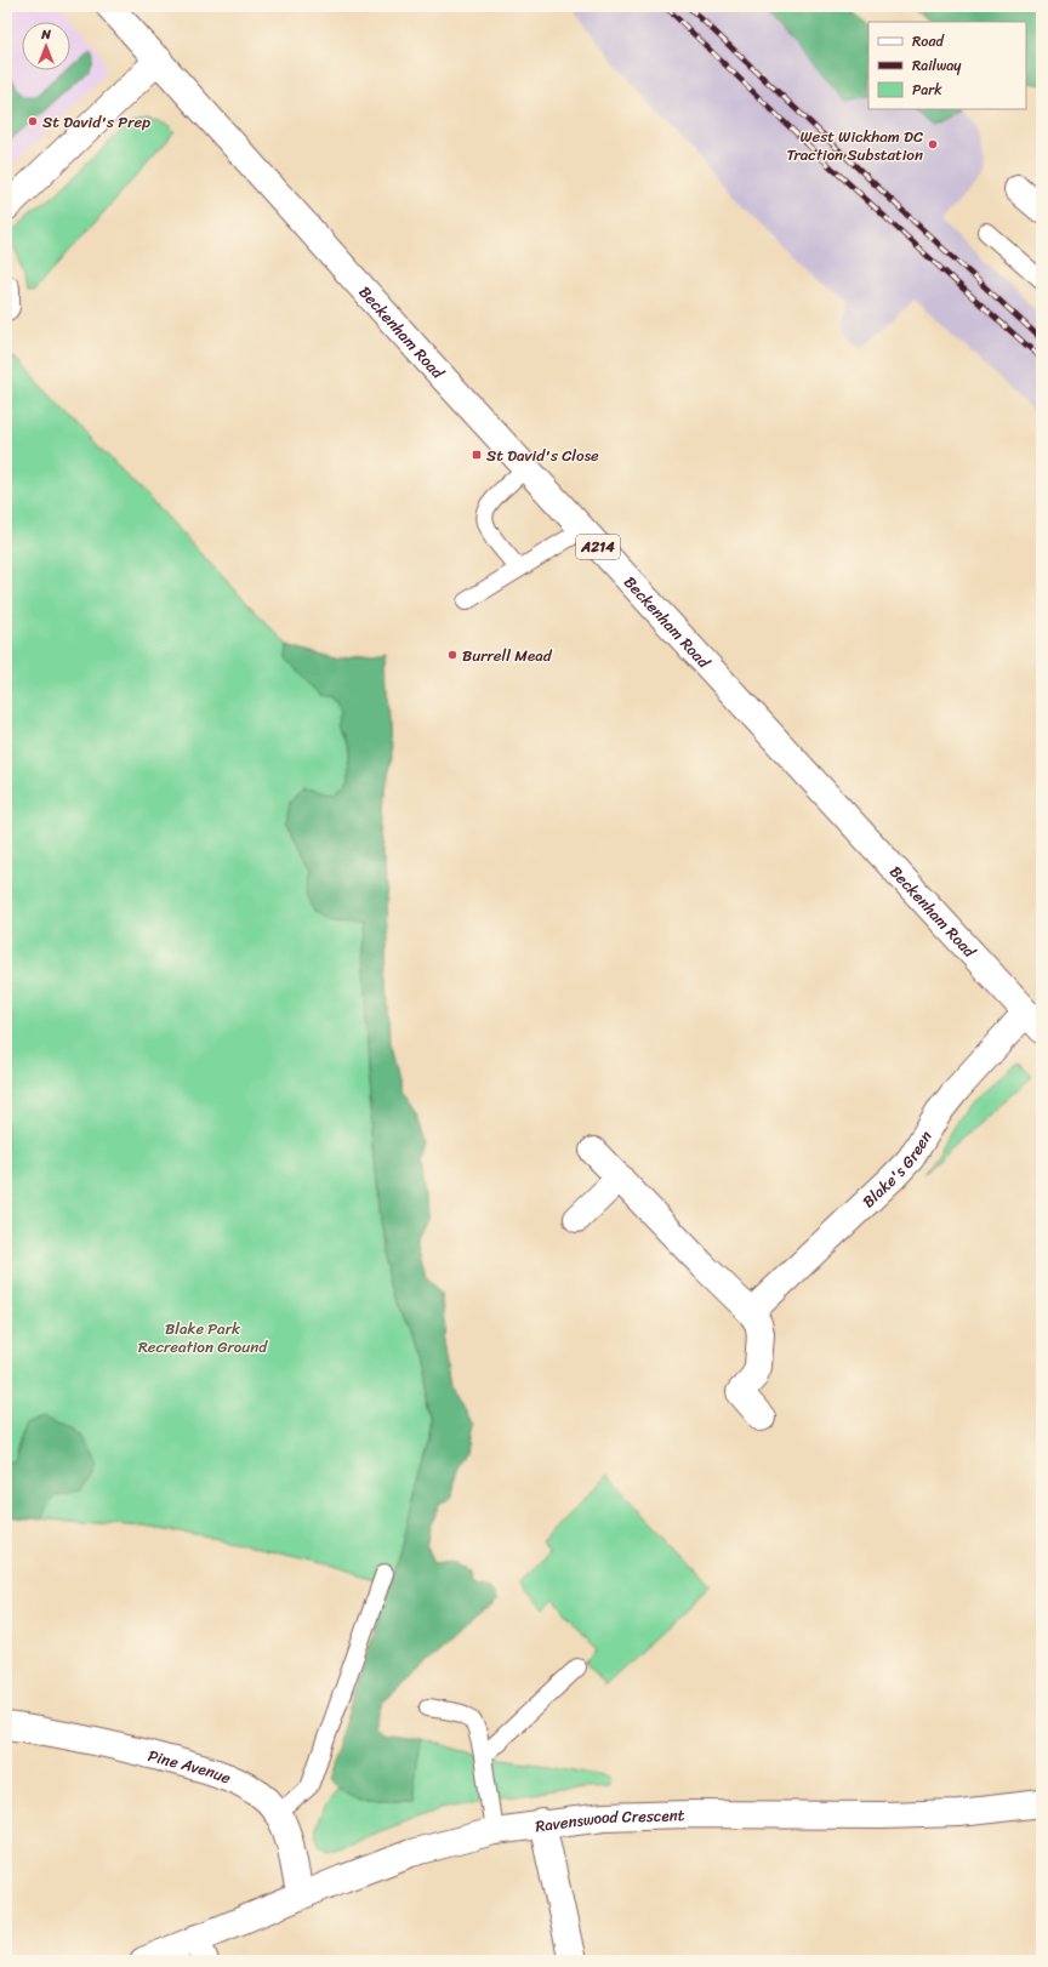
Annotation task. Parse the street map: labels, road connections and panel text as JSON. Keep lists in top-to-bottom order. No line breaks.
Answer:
{"streets":{"street":["Beckenham Road","A214","Blake's Green","Pine Avenue","Ravenswood Crescent"]},"crossings":[["Beckenham Road","A214"],["Beckenham Road","Blake's Green"],["Pine Avenue","Ravenswood Crescent"]],"parks":["Blake Park Recreation Ground"],"places":{"other":["St David's Prep","West Wickham DC Traction Substation","Burrell Mead"],"transit":["St David's Close"]},"legend":["Road","Railway","Park"],"north":"top"}
